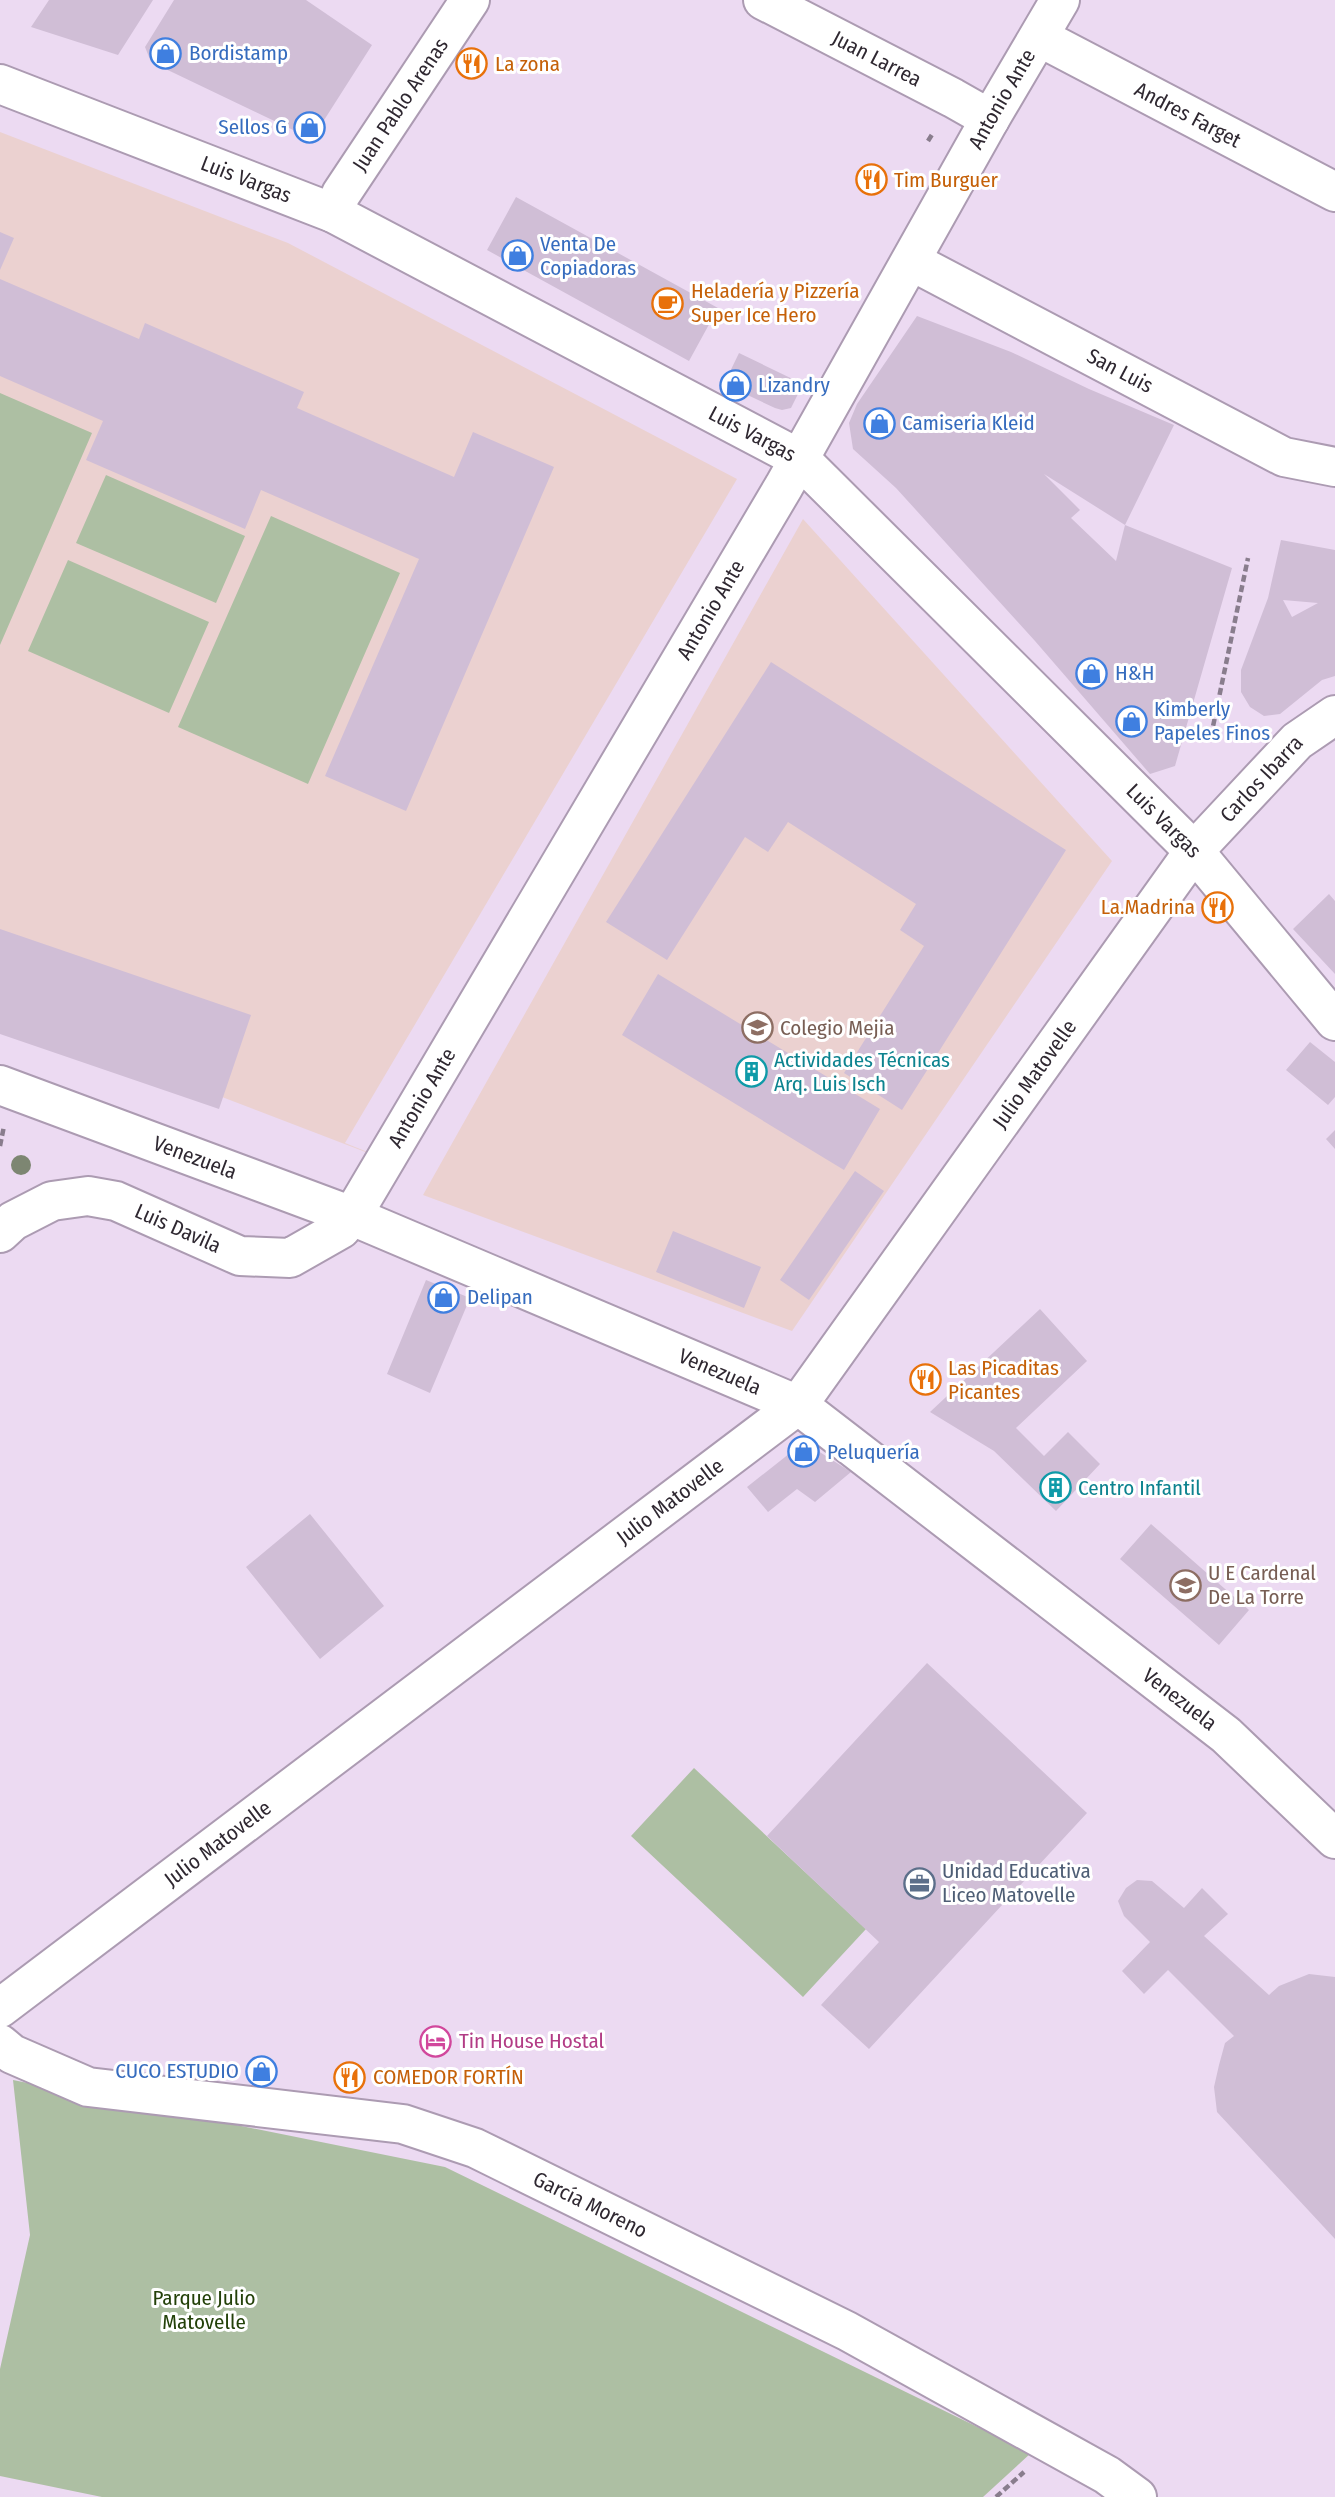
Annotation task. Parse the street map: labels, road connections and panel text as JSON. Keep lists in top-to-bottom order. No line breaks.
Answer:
{"streets":{"street":["Juan Larrea","Antonio Ante","Juan Pablo Arenas","Andres Farget","Luis Vargas","San Luis","Carlos Ibarra","Julio Matovelle","Venezuela","Luis Davila","García Moreno"]},"crossings":[["Juan Larrea","Antonio Ante"],["Antonio Ante","Andres Farget"],["Antonio Ante","Luis Vargas"],["Antonio Ante","San Luis"],["Antonio Ante","Venezuela"],["Antonio Ante","Luis Davila"],["Juan Pablo Arenas","Luis Vargas"],["Luis Vargas","Carlos Ibarra"],["Luis Vargas","Julio Matovelle"],["Carlos Ibarra","Julio Matovelle"],["Julio Matovelle","Venezuela"],["Venezuela","Luis Davila"]],"parks":["Parque Julio Matovelle"],"places":{"shop":["Bordistamp","Sellos G","Venta De Copiadoras","Lizandry","Camiseria Kleid","H&H","Kimberly Papeles Finos","Delipan","Peluquería","CUCO ESTUDIO"],"restaurant":["La zona","Tim Burguer","La.Madrina","Las Picaditas Picantes","COMEDOR FORTÍN"],"cafe":["Heladería y Pizzería Super Ice Hero"],"school or university":["Colegio Mejia","U E Cardenal De La Torre"],"building":["Actividades Técnicas Arq. Luis Isch","Centro Infantil"],"office":["Unidad Educativa Liceo Matovelle"],"hotel":["Tin House Hostal"]}}
